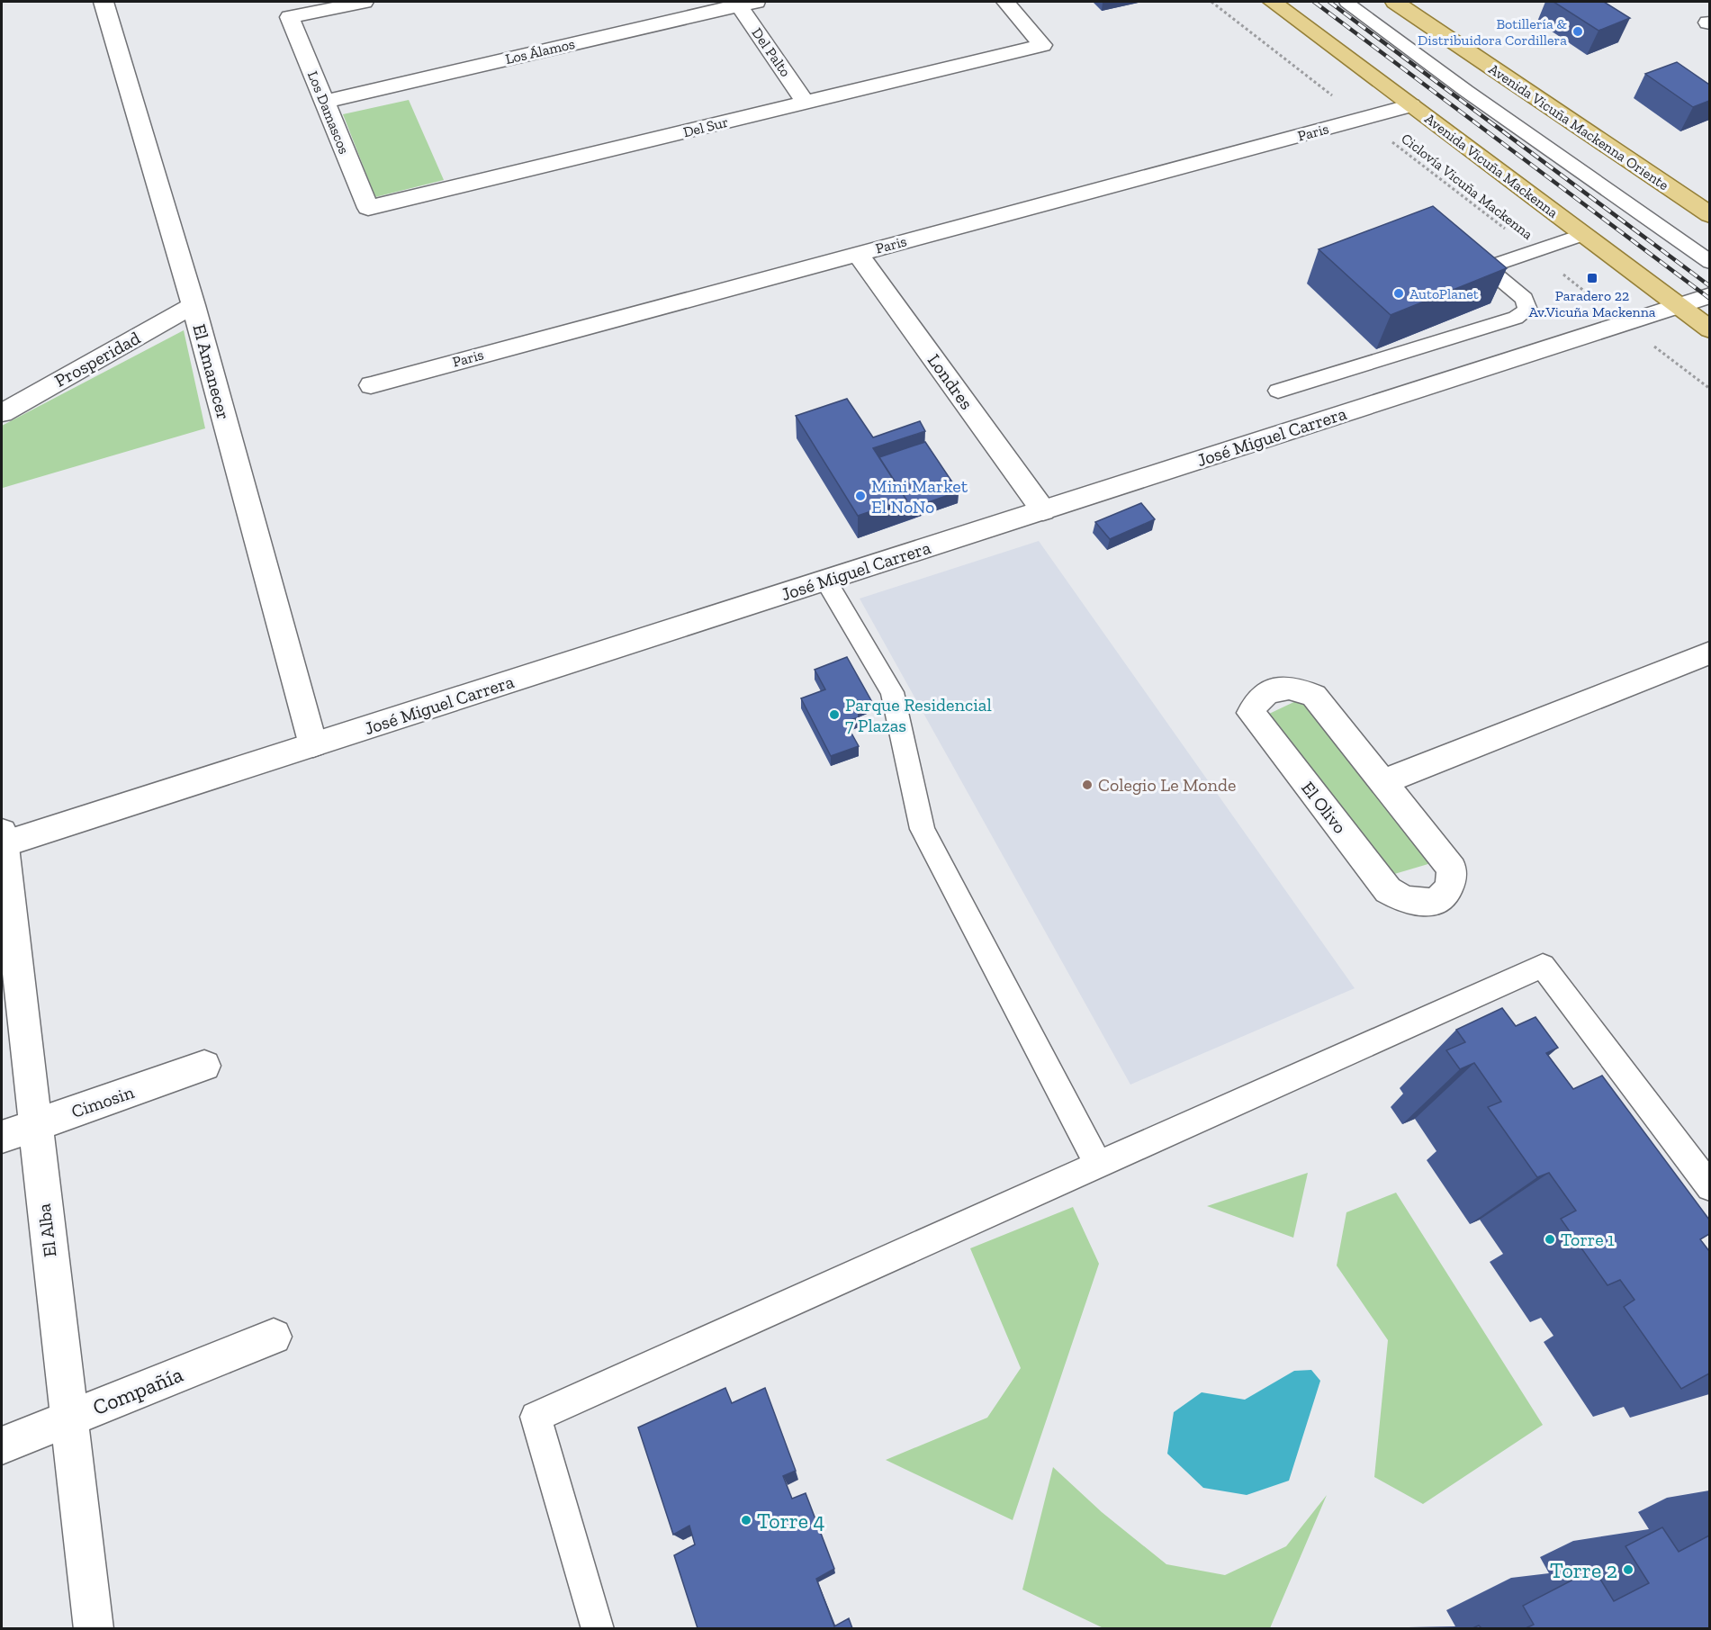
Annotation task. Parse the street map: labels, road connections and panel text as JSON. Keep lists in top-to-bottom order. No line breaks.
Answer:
{"streets":{"main road":["Avenida Vicuña Mackenna Oriente","Avenida Vicuña Mackenna"],"street":["Los Álamos","Del Palto","Los Damascos","Del Sur","Paris","Prosperidad","El Amanecer","Londres","José Miguel Carrera","El Olivo","Cimosin","El Alba","Compañía"],"path":["Ciclovía Vicuña Mackenna"]},"crossings":[["Los Álamos","Del Palto"],["Los Álamos","Los Damascos"],["Del Palto","Del Sur"],["Los Damascos","Del Sur"],["Paris","Avenida Vicuña Mackenna"],["Paris","Ciclovía Vicuña Mackenna"],["Paris","Londres"],["Avenida Vicuña Mackenna","José Miguel Carrera"],["Ciclovía Vicuña Mackenna","José Miguel Carrera"],["Prosperidad","El Amanecer"],["El Amanecer","José Miguel Carrera"],["Londres","José Miguel Carrera"],["José Miguel Carrera","El Alba"],["Cimosin","El Alba"],["El Alba","Compañía"]],"places":{"other":["Botillería & Distribuidora Cordillera","AutoPlanet","Mini Market El NoNo","Parque Residencial 7 Plazas","Colegio Le Monde","Torre 1","Torre 4","Torre 2"],"transit":["Paradero 22 Av.Vicuña Mackenna"]}}
